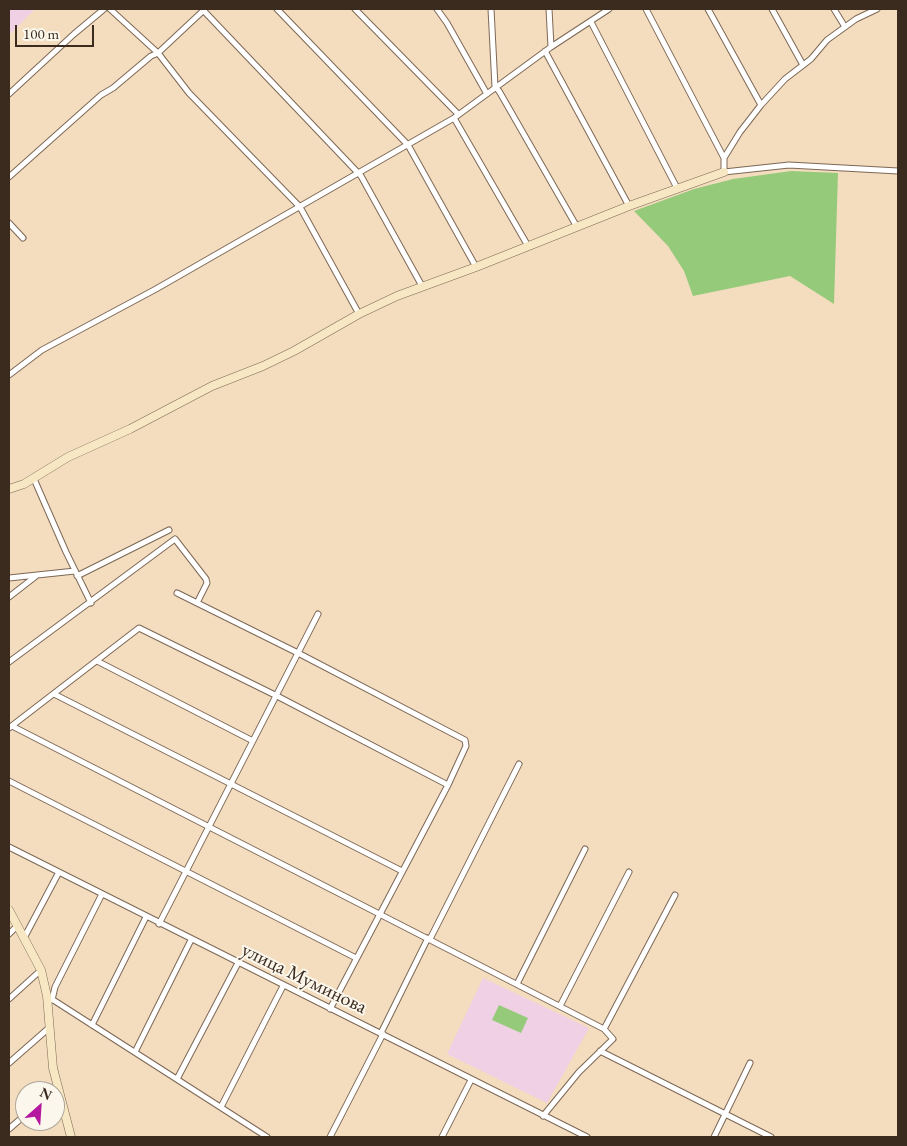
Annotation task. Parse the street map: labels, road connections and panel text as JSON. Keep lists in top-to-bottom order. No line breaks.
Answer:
{"streets":{"street":["улица Муминова"]},"scale_bar":"100 m","north":"top right"}
